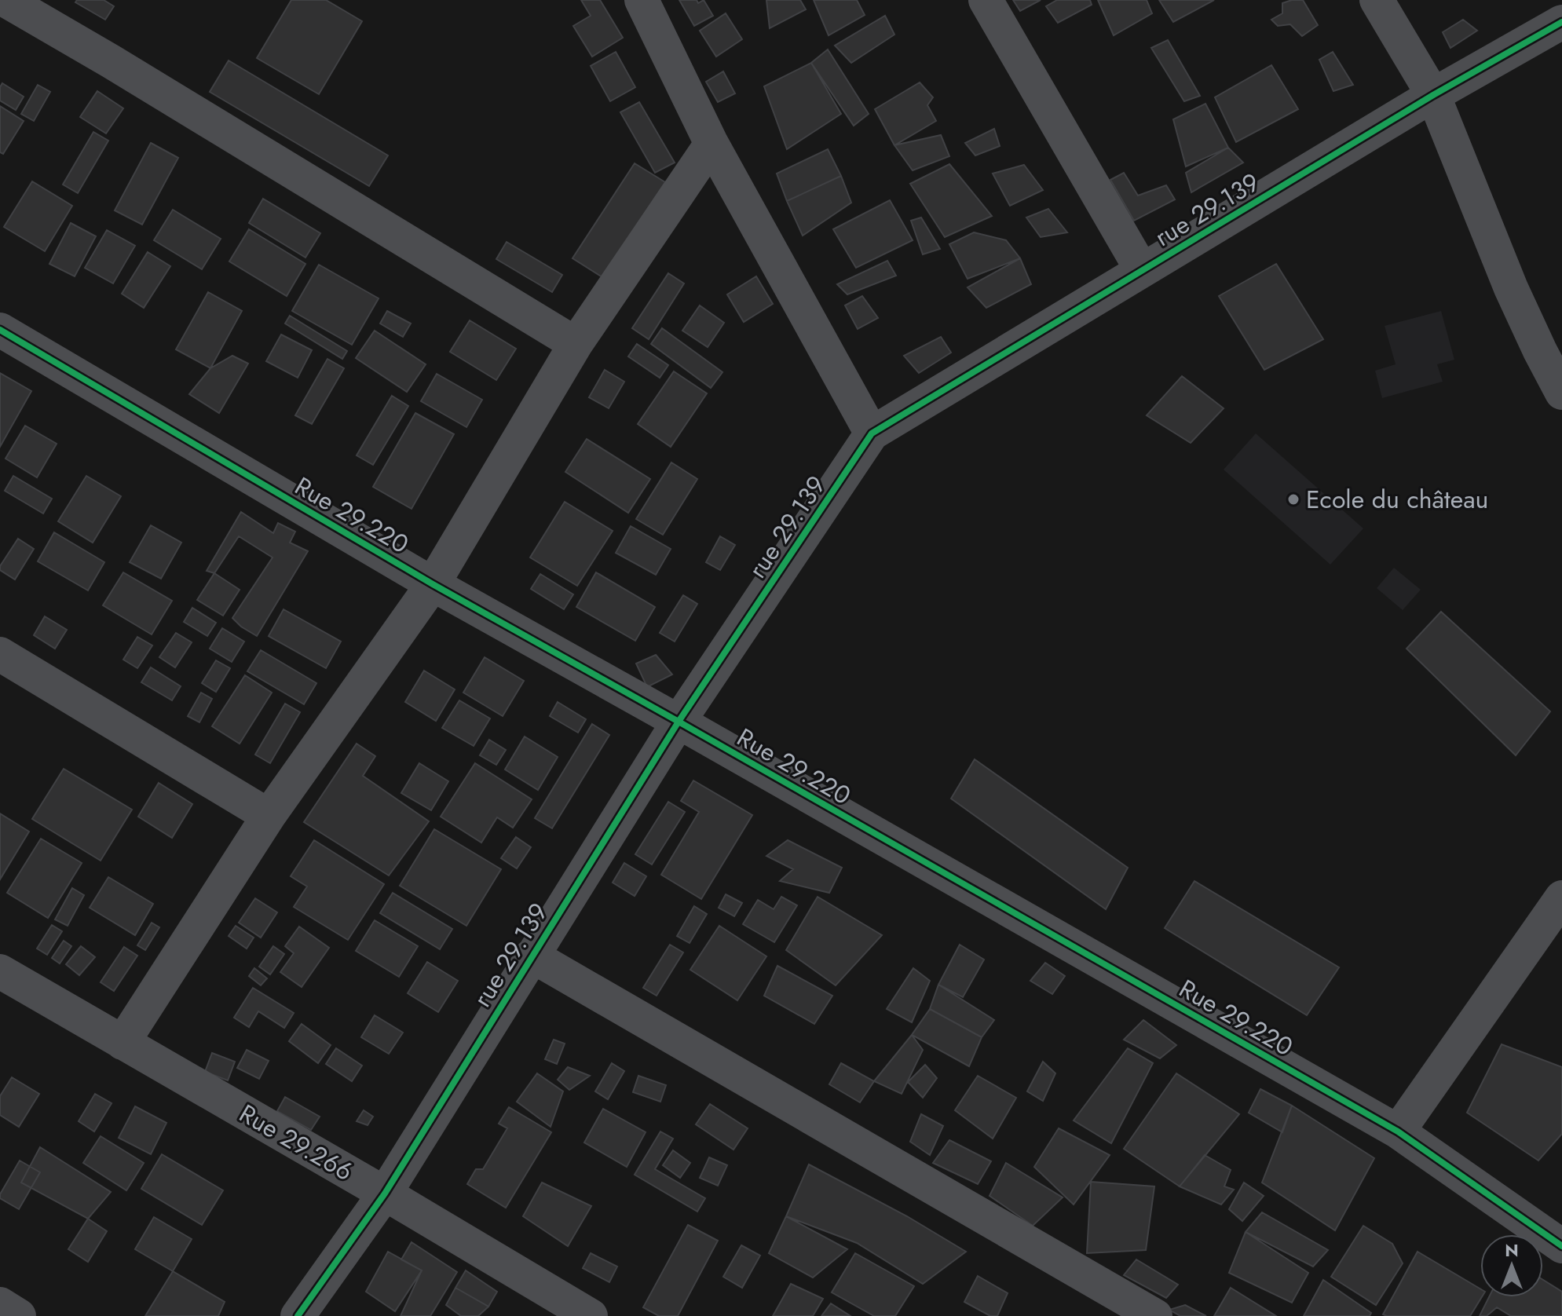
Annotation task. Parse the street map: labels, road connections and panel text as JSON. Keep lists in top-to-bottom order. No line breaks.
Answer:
{"streets":{"street":["rue 29.139","Rue 29.220","Rue 29.266"]},"crossings":[["rue 29.139","Rue 29.220"],["rue 29.139","Rue 29.266"]],"places":["Ecole du château"],"north":"top"}
